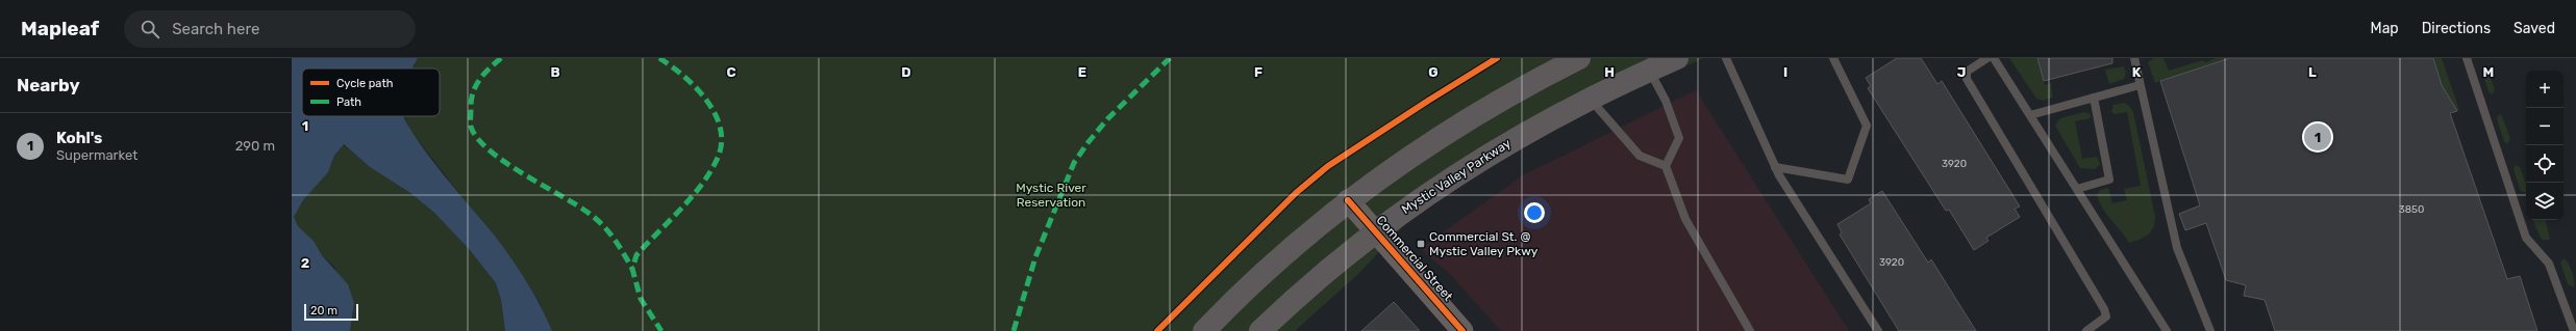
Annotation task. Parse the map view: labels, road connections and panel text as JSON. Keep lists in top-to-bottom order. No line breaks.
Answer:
{"streets":{"highway":["Mystic Valley Parkway"],"street":["Commercial Street"]},"crossings":[["Mystic Valley Parkway","Commercial Street"]],"parks":["Mystic River Reservation"],"places":{"transit":["Commercial St. @ Mystic Valley Pkwy"]},"house_numbers":["3920","3850","3920"],"legend":["Cycle path","Path"],"scale_bar":"20 m","page":{"header":"Mapleaf","search":"Search here","nav":["Map","Directions","Saved"],"heading":"Nearby","map_buttons":["+","−"],"list":[{"mark":"1","name":"Kohl's","note":"Supermarket","value":"290 m"}],"pins":"1","scale":"20 m"},"grid":{"columns":["B","C","D","E","F","G","H","I","J","K","L","M"],"rows":["1","2"]}}
